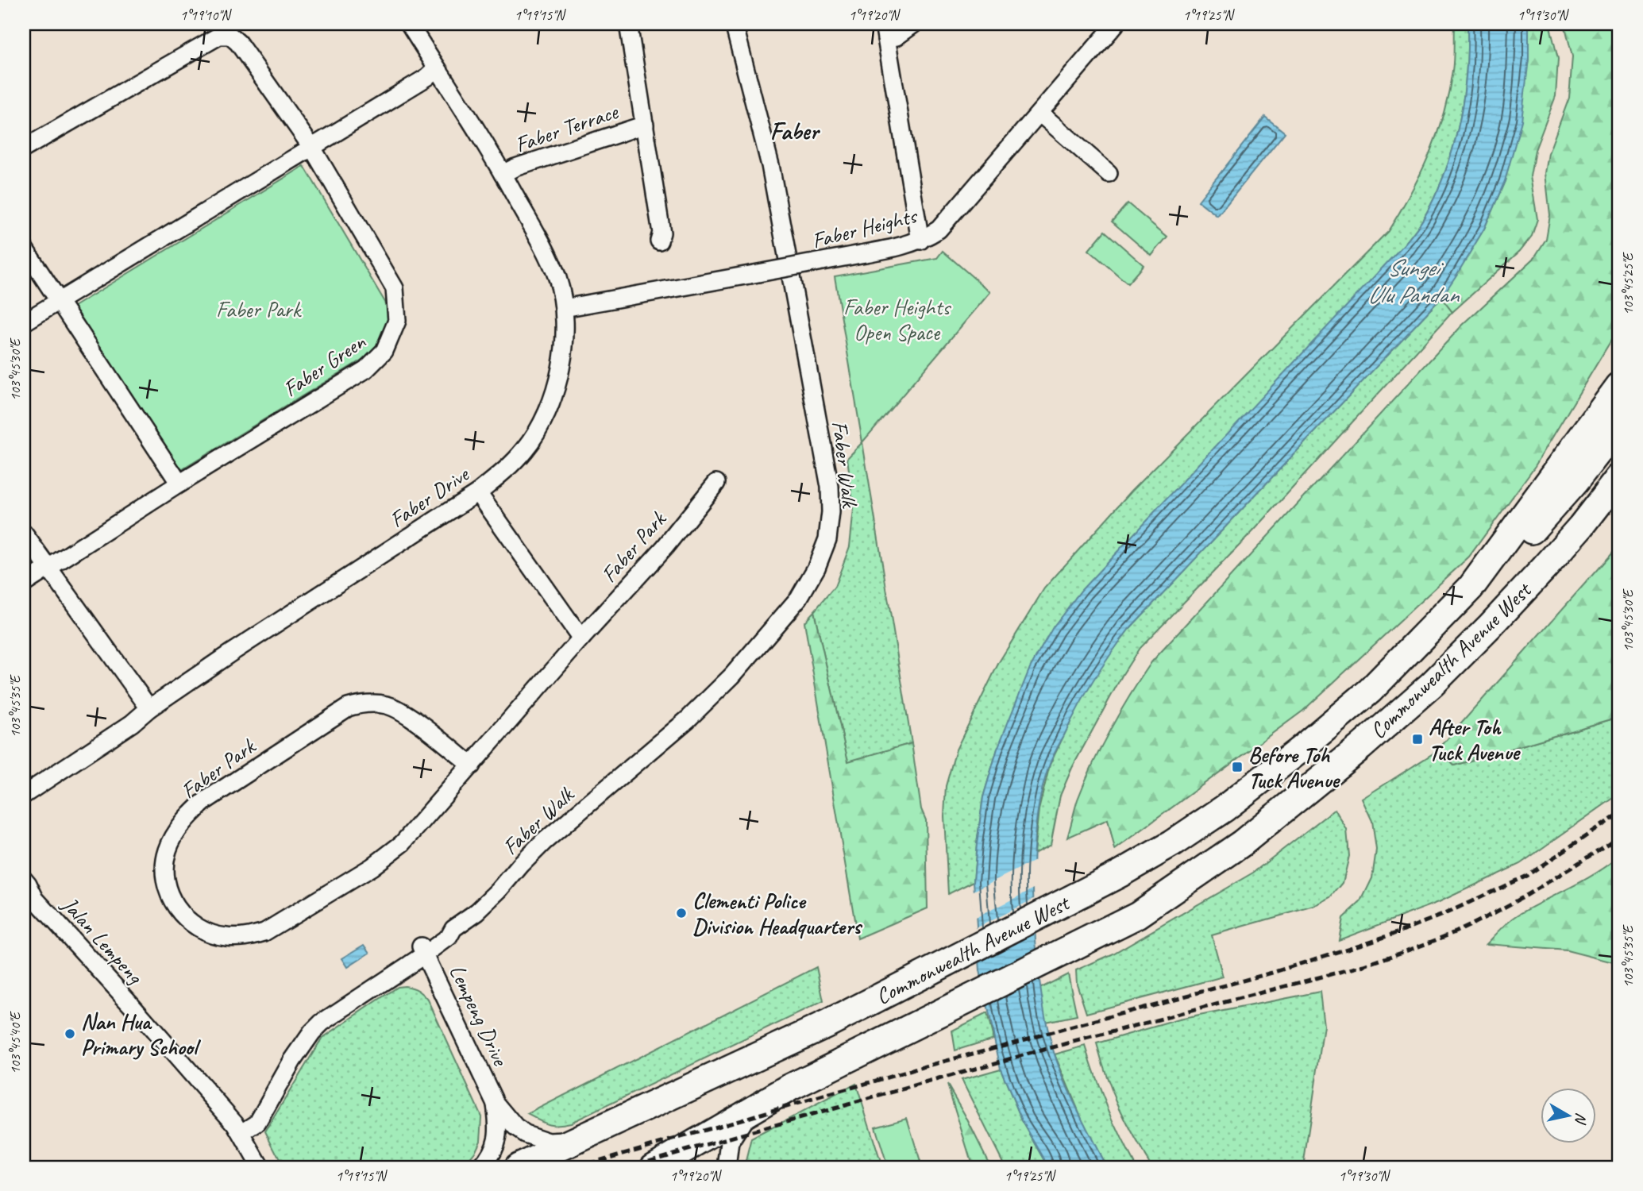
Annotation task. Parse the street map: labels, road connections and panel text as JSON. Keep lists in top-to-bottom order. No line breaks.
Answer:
{"streets":{"main road":["Commonwealth Avenue West"],"street":["Faber Terrace","Faber Heights","Faber Green","Faber Walk","Faber Drive","Faber Park","Jalan Lempeng","Lempeng Drive"]},"crossings":[["Faber Terrace","Faber Drive"],["Faber Heights","Faber Drive"],["Faber Walk","Jalan Lempeng"],["Faber Walk","Lempeng Drive"],["Commonwealth Avenue West","Lempeng Drive"]],"districts":["Faber"],"water":["Sungei Ulu Pandan"],"parks":["Faber Heights Open Space","Faber Park"],"places":{"transit":["After Toh Tuck Avenue","Before Toh Tuck Avenue"],"other":["Clementi Police Division Headquarters","Nan Hua Primary School"]},"north":"right","coordinates":["1°19'10\"N","1°19'15\"N","1°19'20\"N","1°19'25\"N","1°19'30\"N","103°45'25\"E","103°45'30\"E","103°45'35\"E","103°45'40\"E"]}
